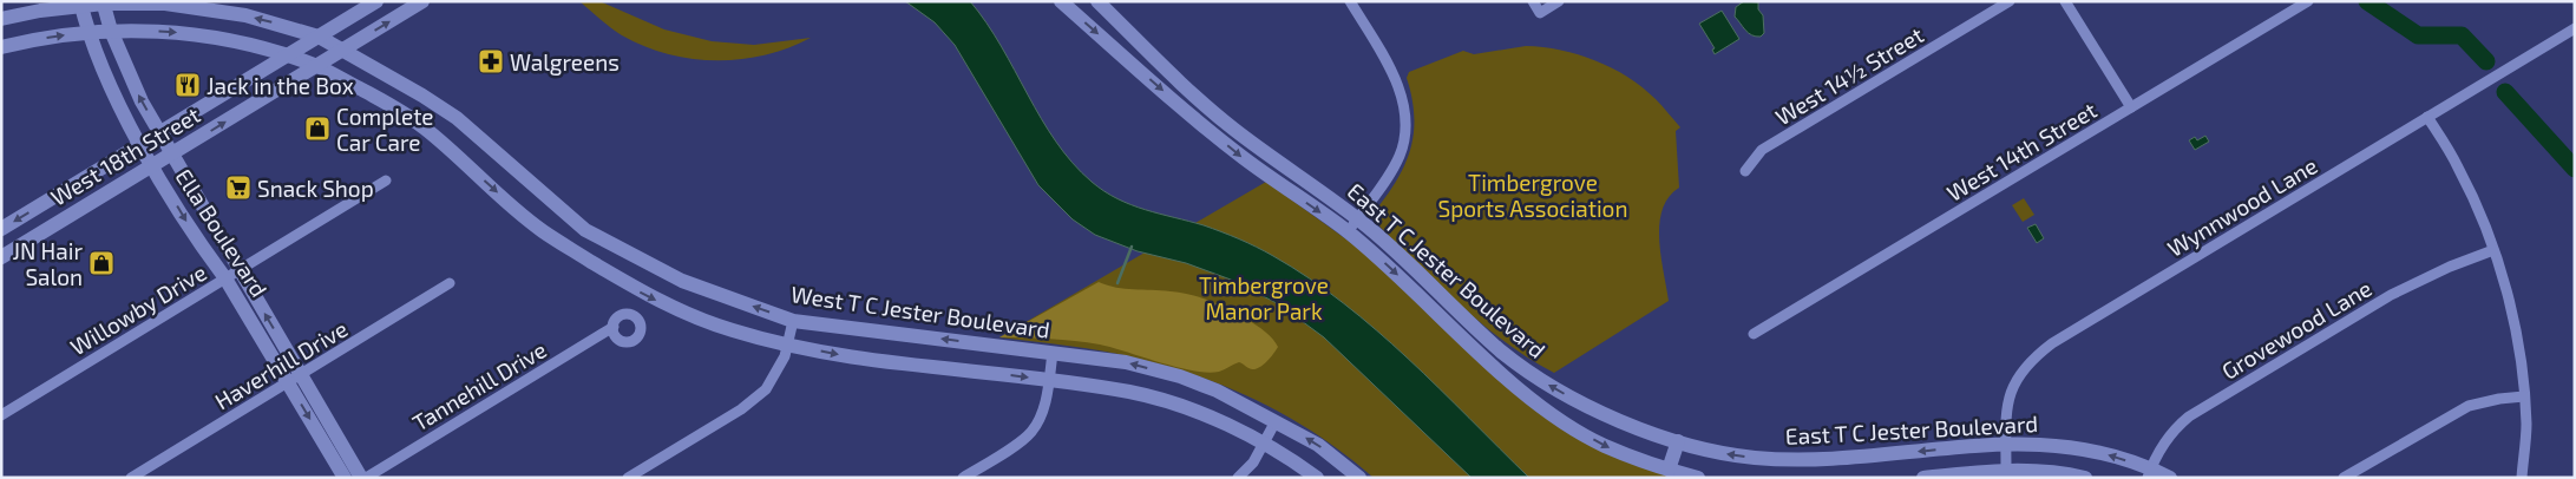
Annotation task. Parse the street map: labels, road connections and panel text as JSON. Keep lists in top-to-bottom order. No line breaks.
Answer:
{"streets":{"main road":["West 18th Street","Ella Boulevard","East T C Jester Boulevard","West T C Jester Boulevard"],"street":["West 14½ Street","West 14th Street","Wynnwood Lane","Willowby Drive","Grovewood Lane","Haverhill Drive","Tannehill Drive"]},"crossings":[["West 18th Street","Ella Boulevard"],["West 18th Street","West T C Jester Boulevard"],["Wynnwood Lane","East T C Jester Boulevard"],["Ella Boulevard","Willowby Drive"],["Ella Boulevard","West T C Jester Boulevard"],["Ella Boulevard","Haverhill Drive"],["East T C Jester Boulevard","Grovewood Lane"]],"parks":["Timbergrove Sports Association","Timbergrove Manor Park"],"places":{"pharmacy":["Walgreens"],"restaurant":["Jack in the Box"],"shop":["Complete Car Care","JN Hair Salon"],"supermarket":["Snack Shop"]}}
